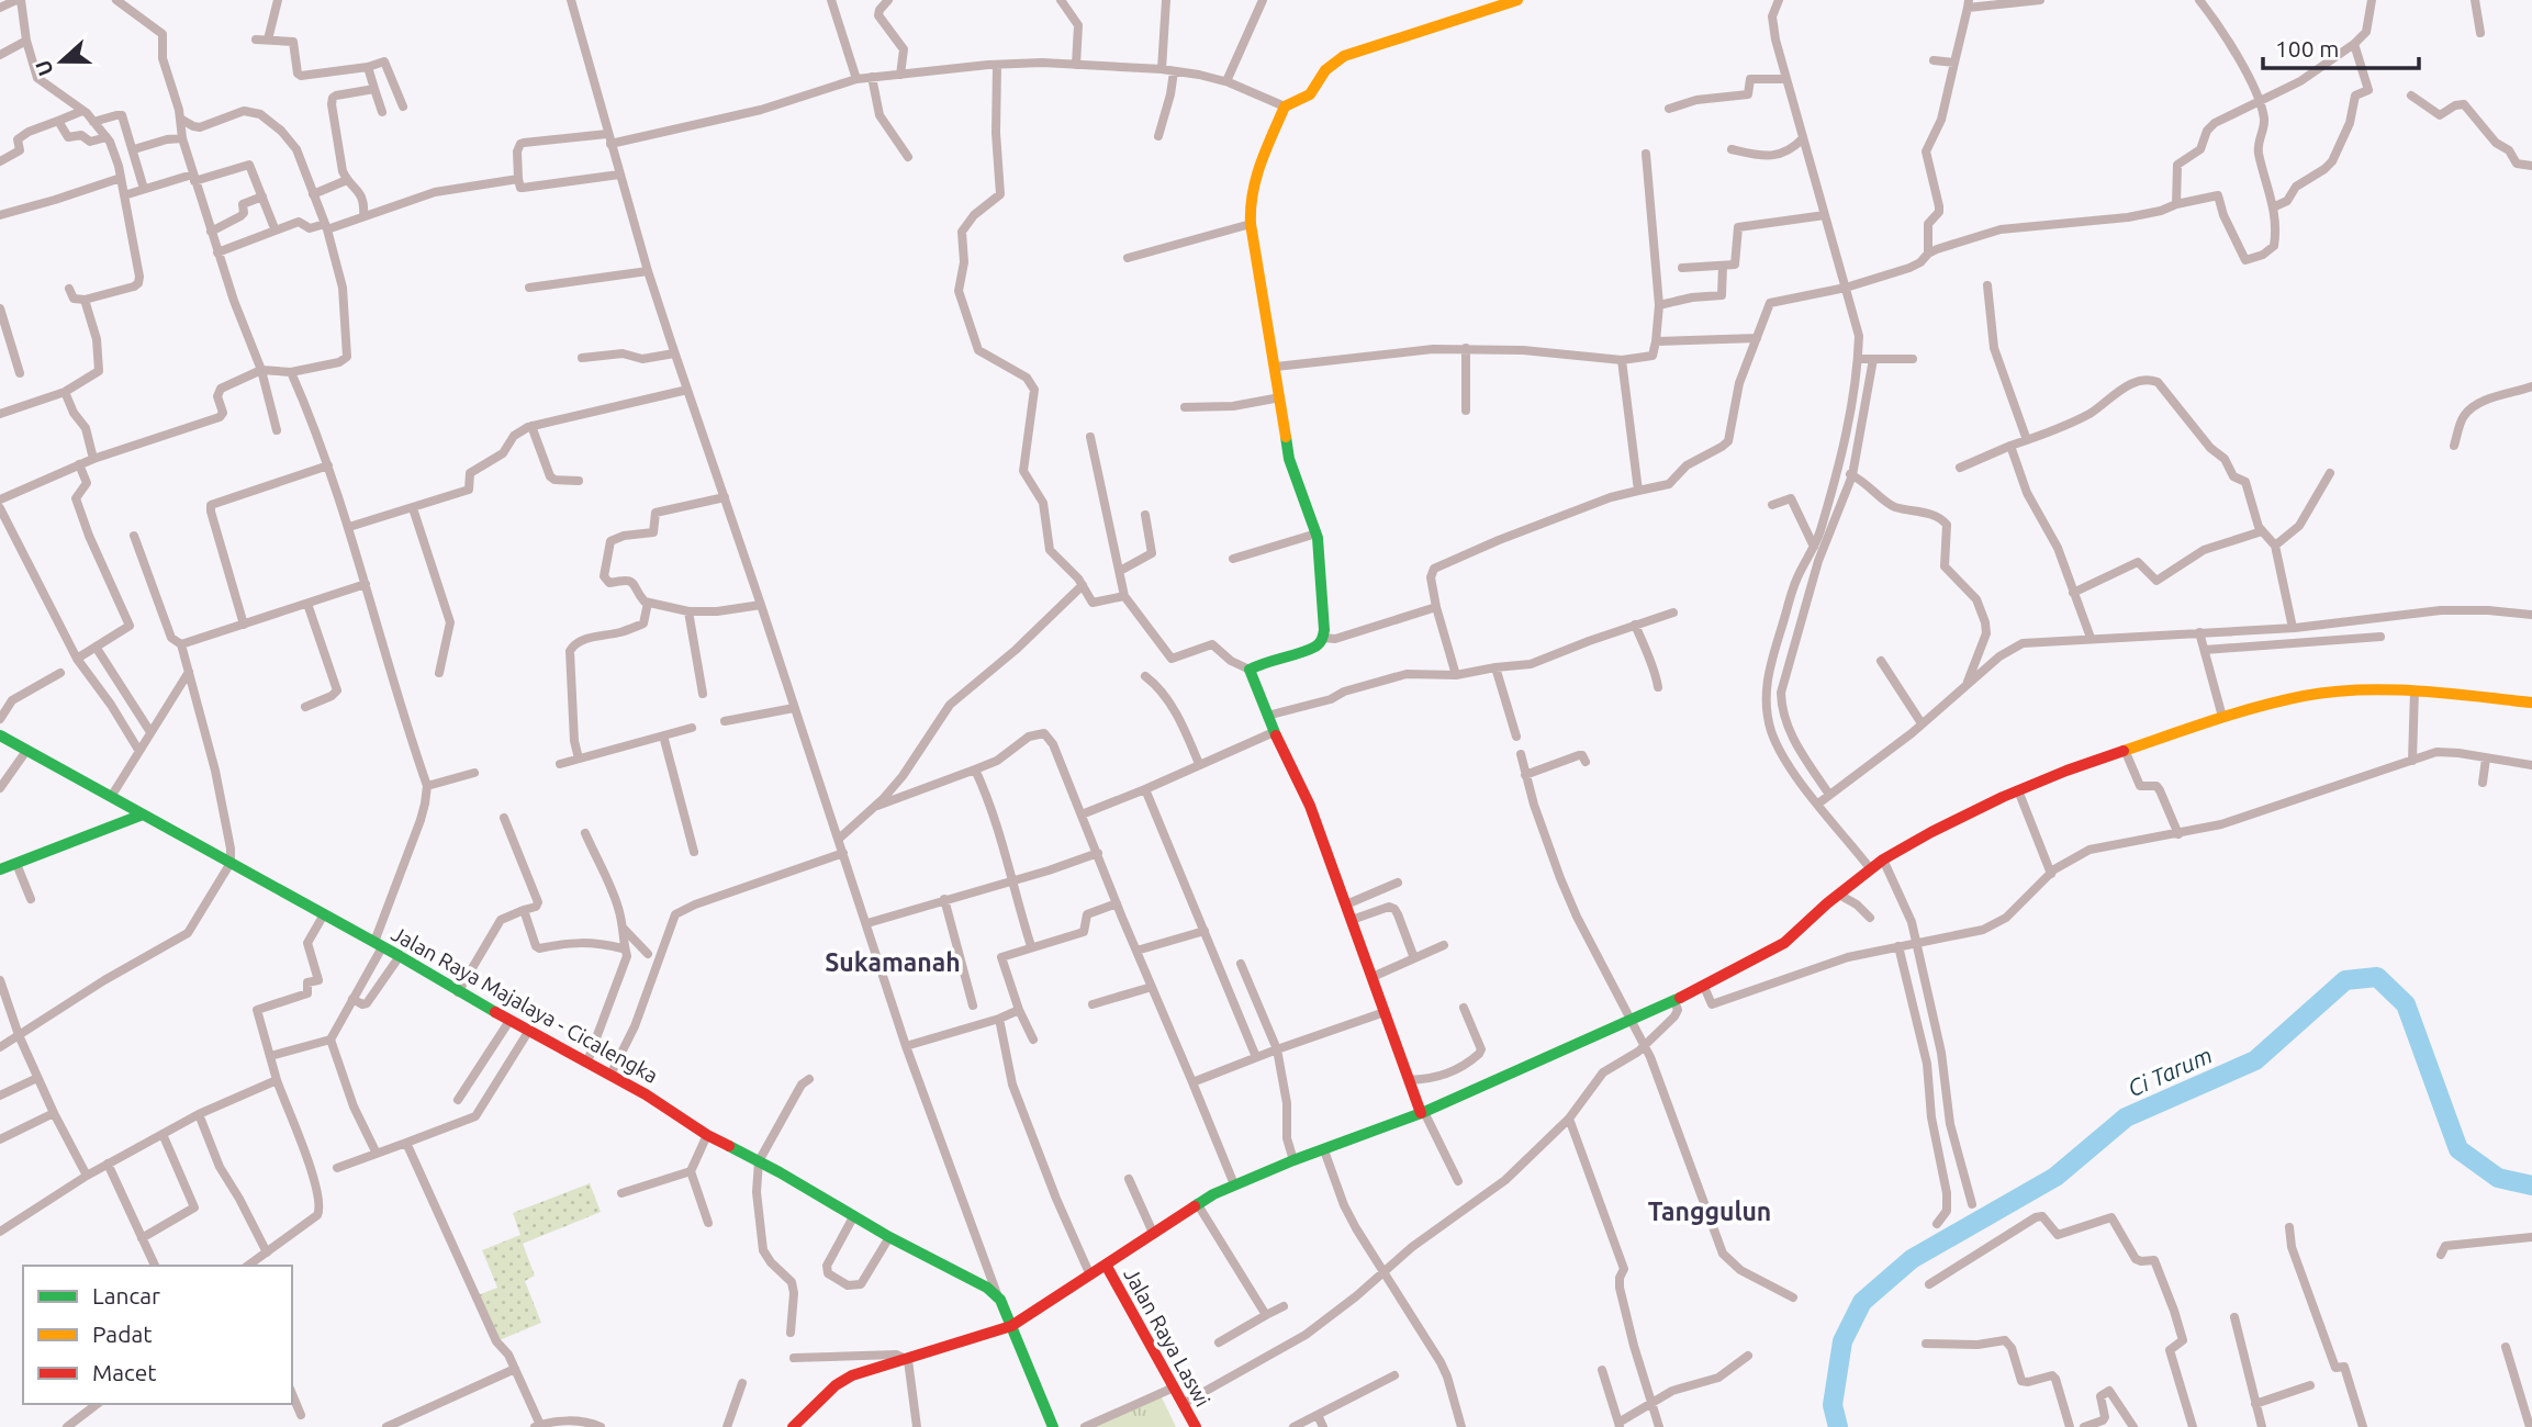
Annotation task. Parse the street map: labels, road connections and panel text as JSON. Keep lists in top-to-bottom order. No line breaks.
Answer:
{"streets":{"main road":["Jalan Raya Majalaya - Cicalengka","Jalan Raya Laswi"]},"districts":["Sukamanah","Tanggulun"],"water":["Ci Tarum"],"legend":["Lancar","Padat","Macet"],"scale_bar":"100 m","north":"left"}
